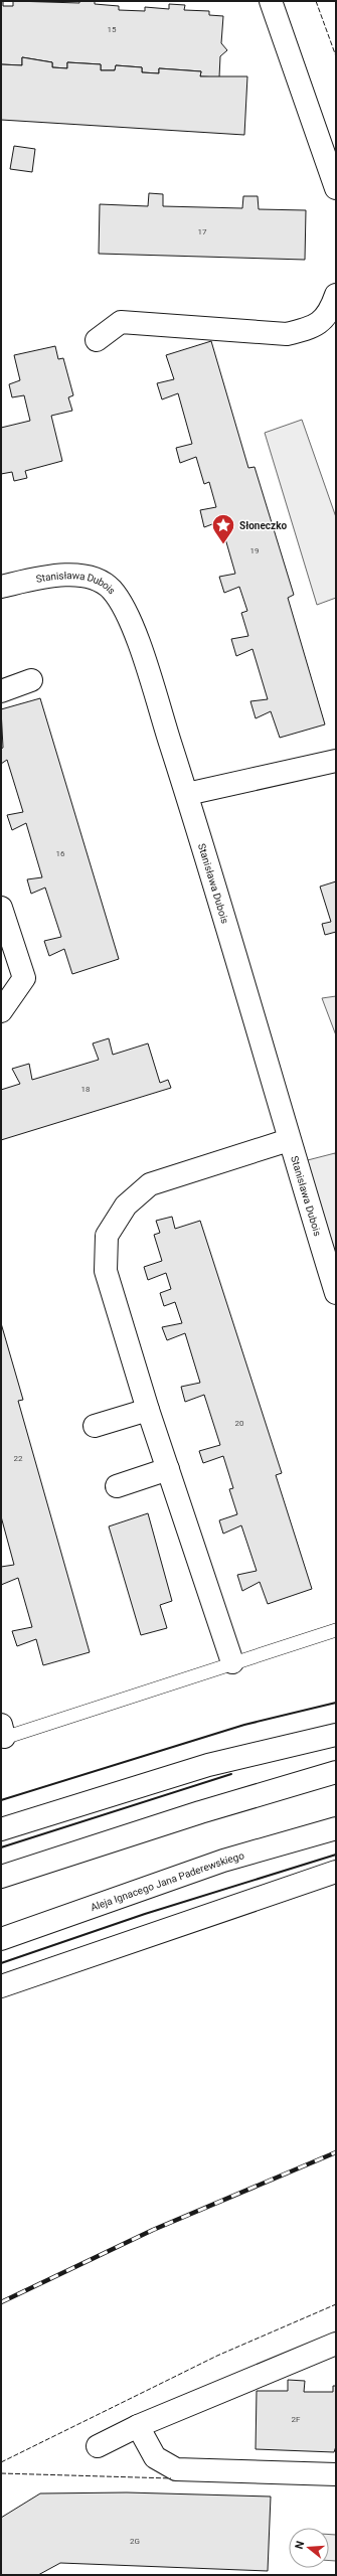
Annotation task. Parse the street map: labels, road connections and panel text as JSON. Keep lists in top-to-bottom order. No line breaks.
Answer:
{"streets":{"street":["Stanisława Dubois","Aleja Ignacego Jana Paderewskiego"]},"places":{"place":["Słoneczko"]},"house_numbers":["15","17","19","16","18","20","22","2F","2G"],"north":"left"}
